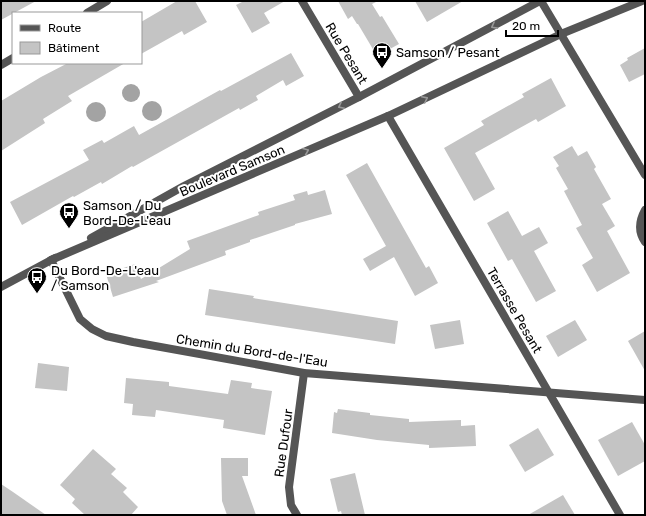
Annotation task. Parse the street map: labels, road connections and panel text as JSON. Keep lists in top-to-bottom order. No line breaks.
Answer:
{"streets":{"street":["Rue Pesant","Boulevard Samson","Terrasse Pesant","Chemin du Bord-de-l'Eau","Rue Dufour"]},"crossings":[["Rue Pesant","Boulevard Samson"],["Boulevard Samson","Terrasse Pesant"],["Boulevard Samson","Chemin du Bord-de-l'Eau"],["Terrasse Pesant","Chemin du Bord-de-l'Eau"],["Chemin du Bord-de-l'Eau","Rue Dufour"]],"places":{"bus stop":["Samson / Pesant","Samson / Du Bord-De-L'eau","Du Bord-De-L'eau / Samson"]},"legend":["Route","Bâtiment"],"scale_bar":"20 m"}
